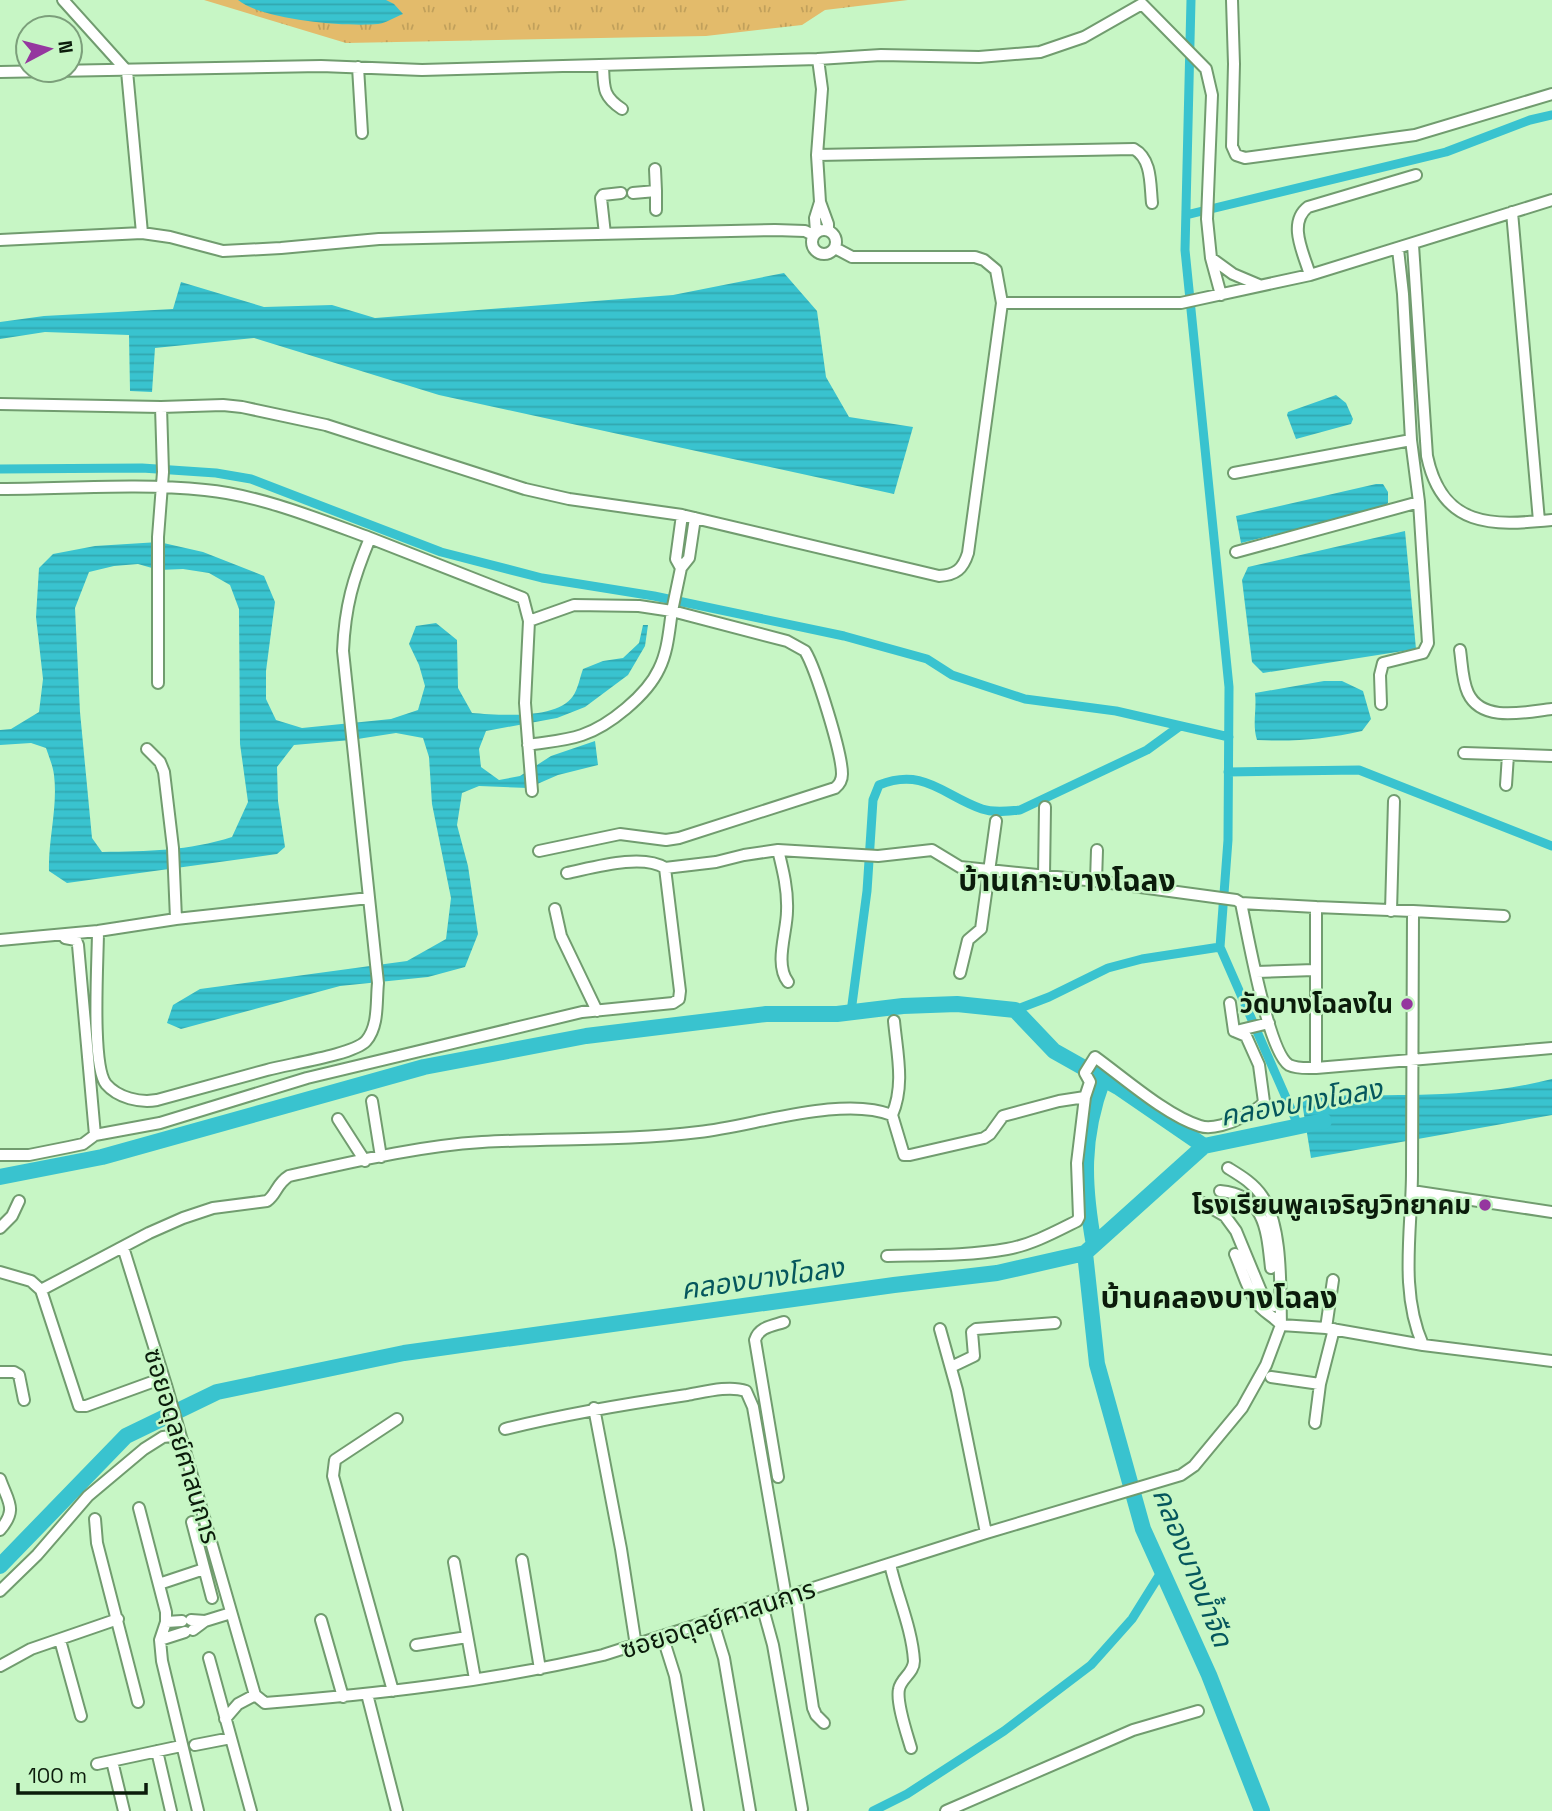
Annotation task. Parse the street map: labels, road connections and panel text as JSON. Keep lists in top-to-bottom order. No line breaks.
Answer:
{"streets":{"street":["ซอยอดุลย์ศาสนการ"]},"districts":["บ้านเกาะบางโฉลง","บ้านคลองบางโฉลง"],"water":["คลองบางโฉลง","คลองบางน้ำจืด"],"places":["วัดบางโฉลงใน","โรงเรียนพูลเจริญวิทยาคม"],"scale_bar":"100 m","north":"right"}
